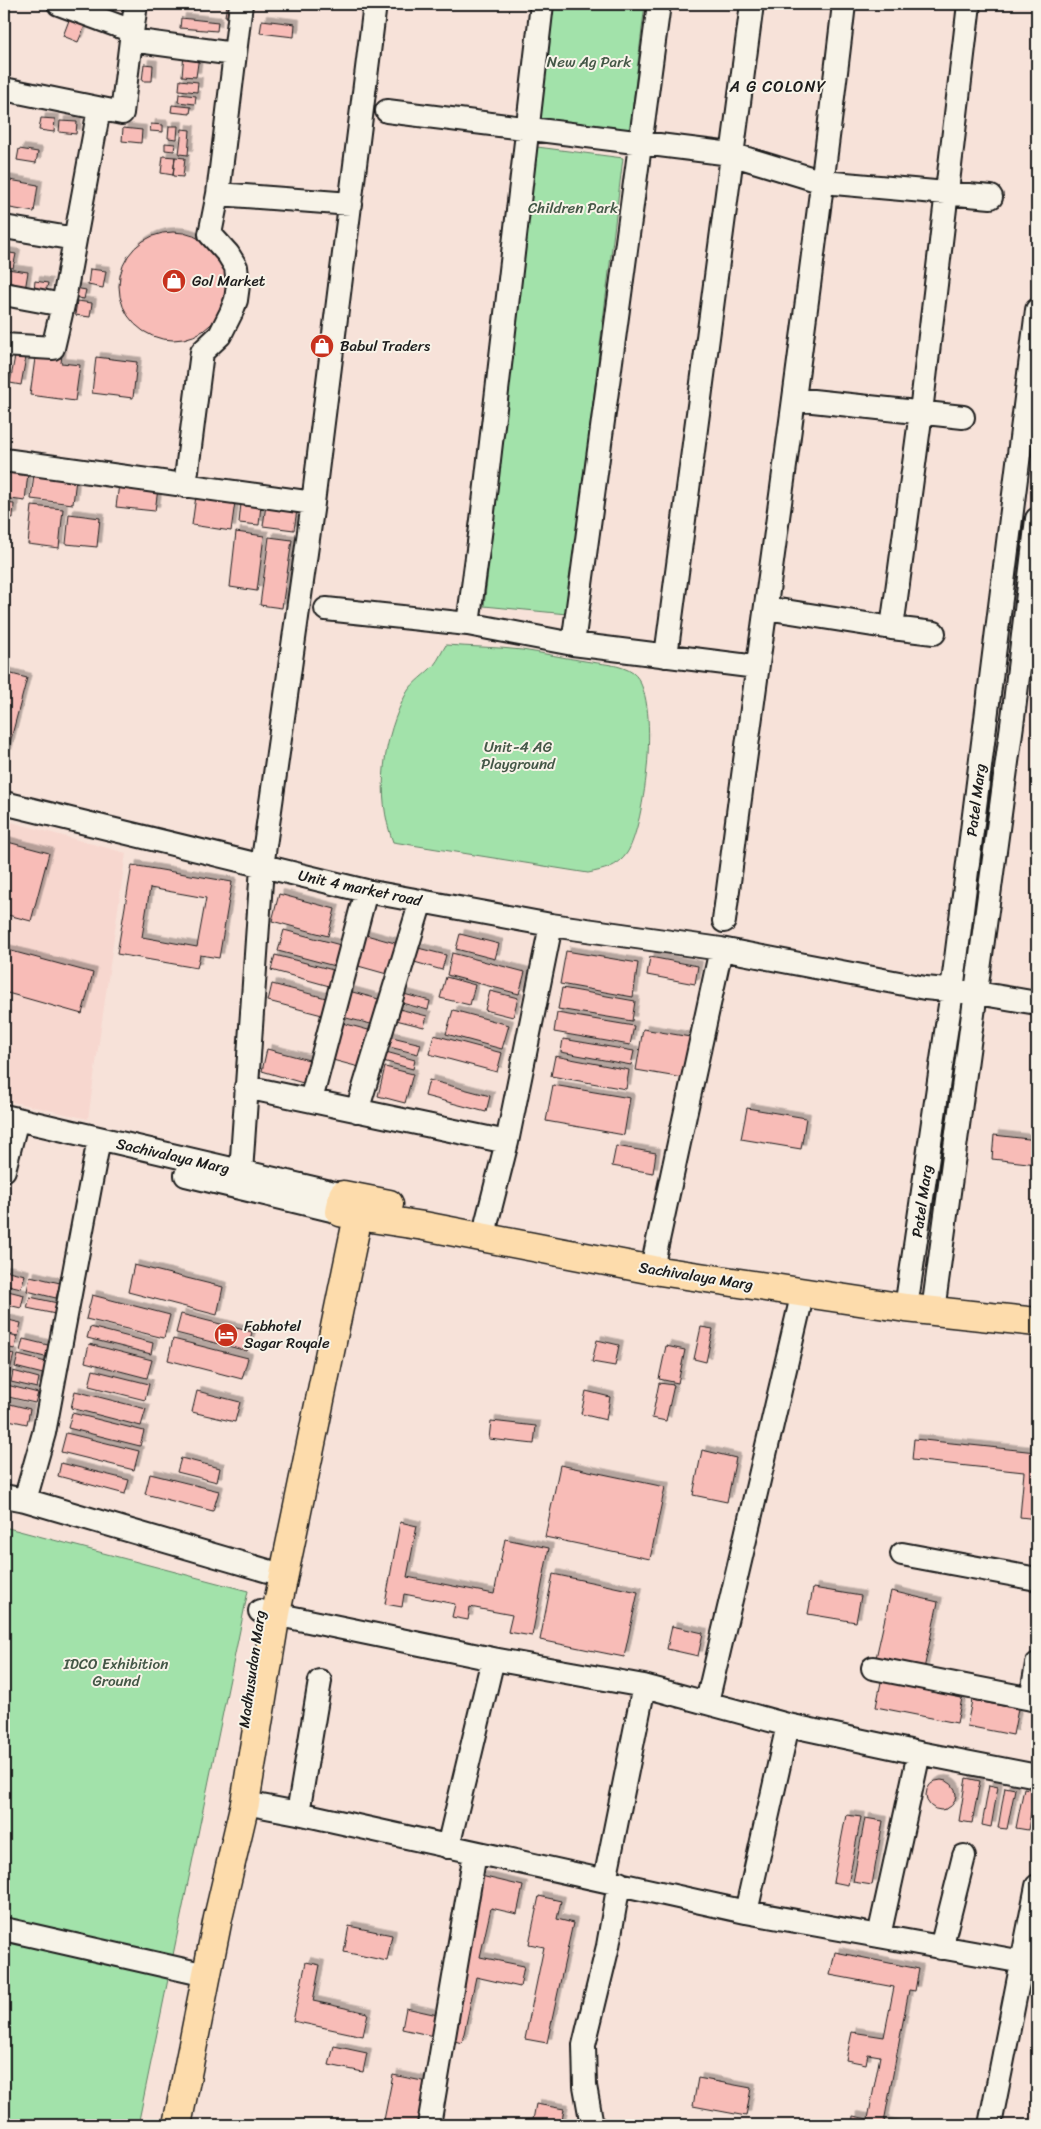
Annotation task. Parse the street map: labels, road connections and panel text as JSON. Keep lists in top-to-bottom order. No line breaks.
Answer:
{"streets":{"main road":["Sachivalaya Marg","Madhusudan Marg"],"street":["Patel Marg","Unit 4 market road"]},"crossings":[["Patel Marg","Unit 4 market road"],["Patel Marg","Sachivalaya Marg"],["Sachivalaya Marg","Madhusudan Marg"]],"districts":["A G COLONY"],"parks":["New Ag Park","Children Park","Unit-4 AG Playground","IDCO Exhibition Ground"],"places":{"shop":["Gol Market","Babul Traders"],"hotel":["Fabhotel Sagar Royale"]}}
